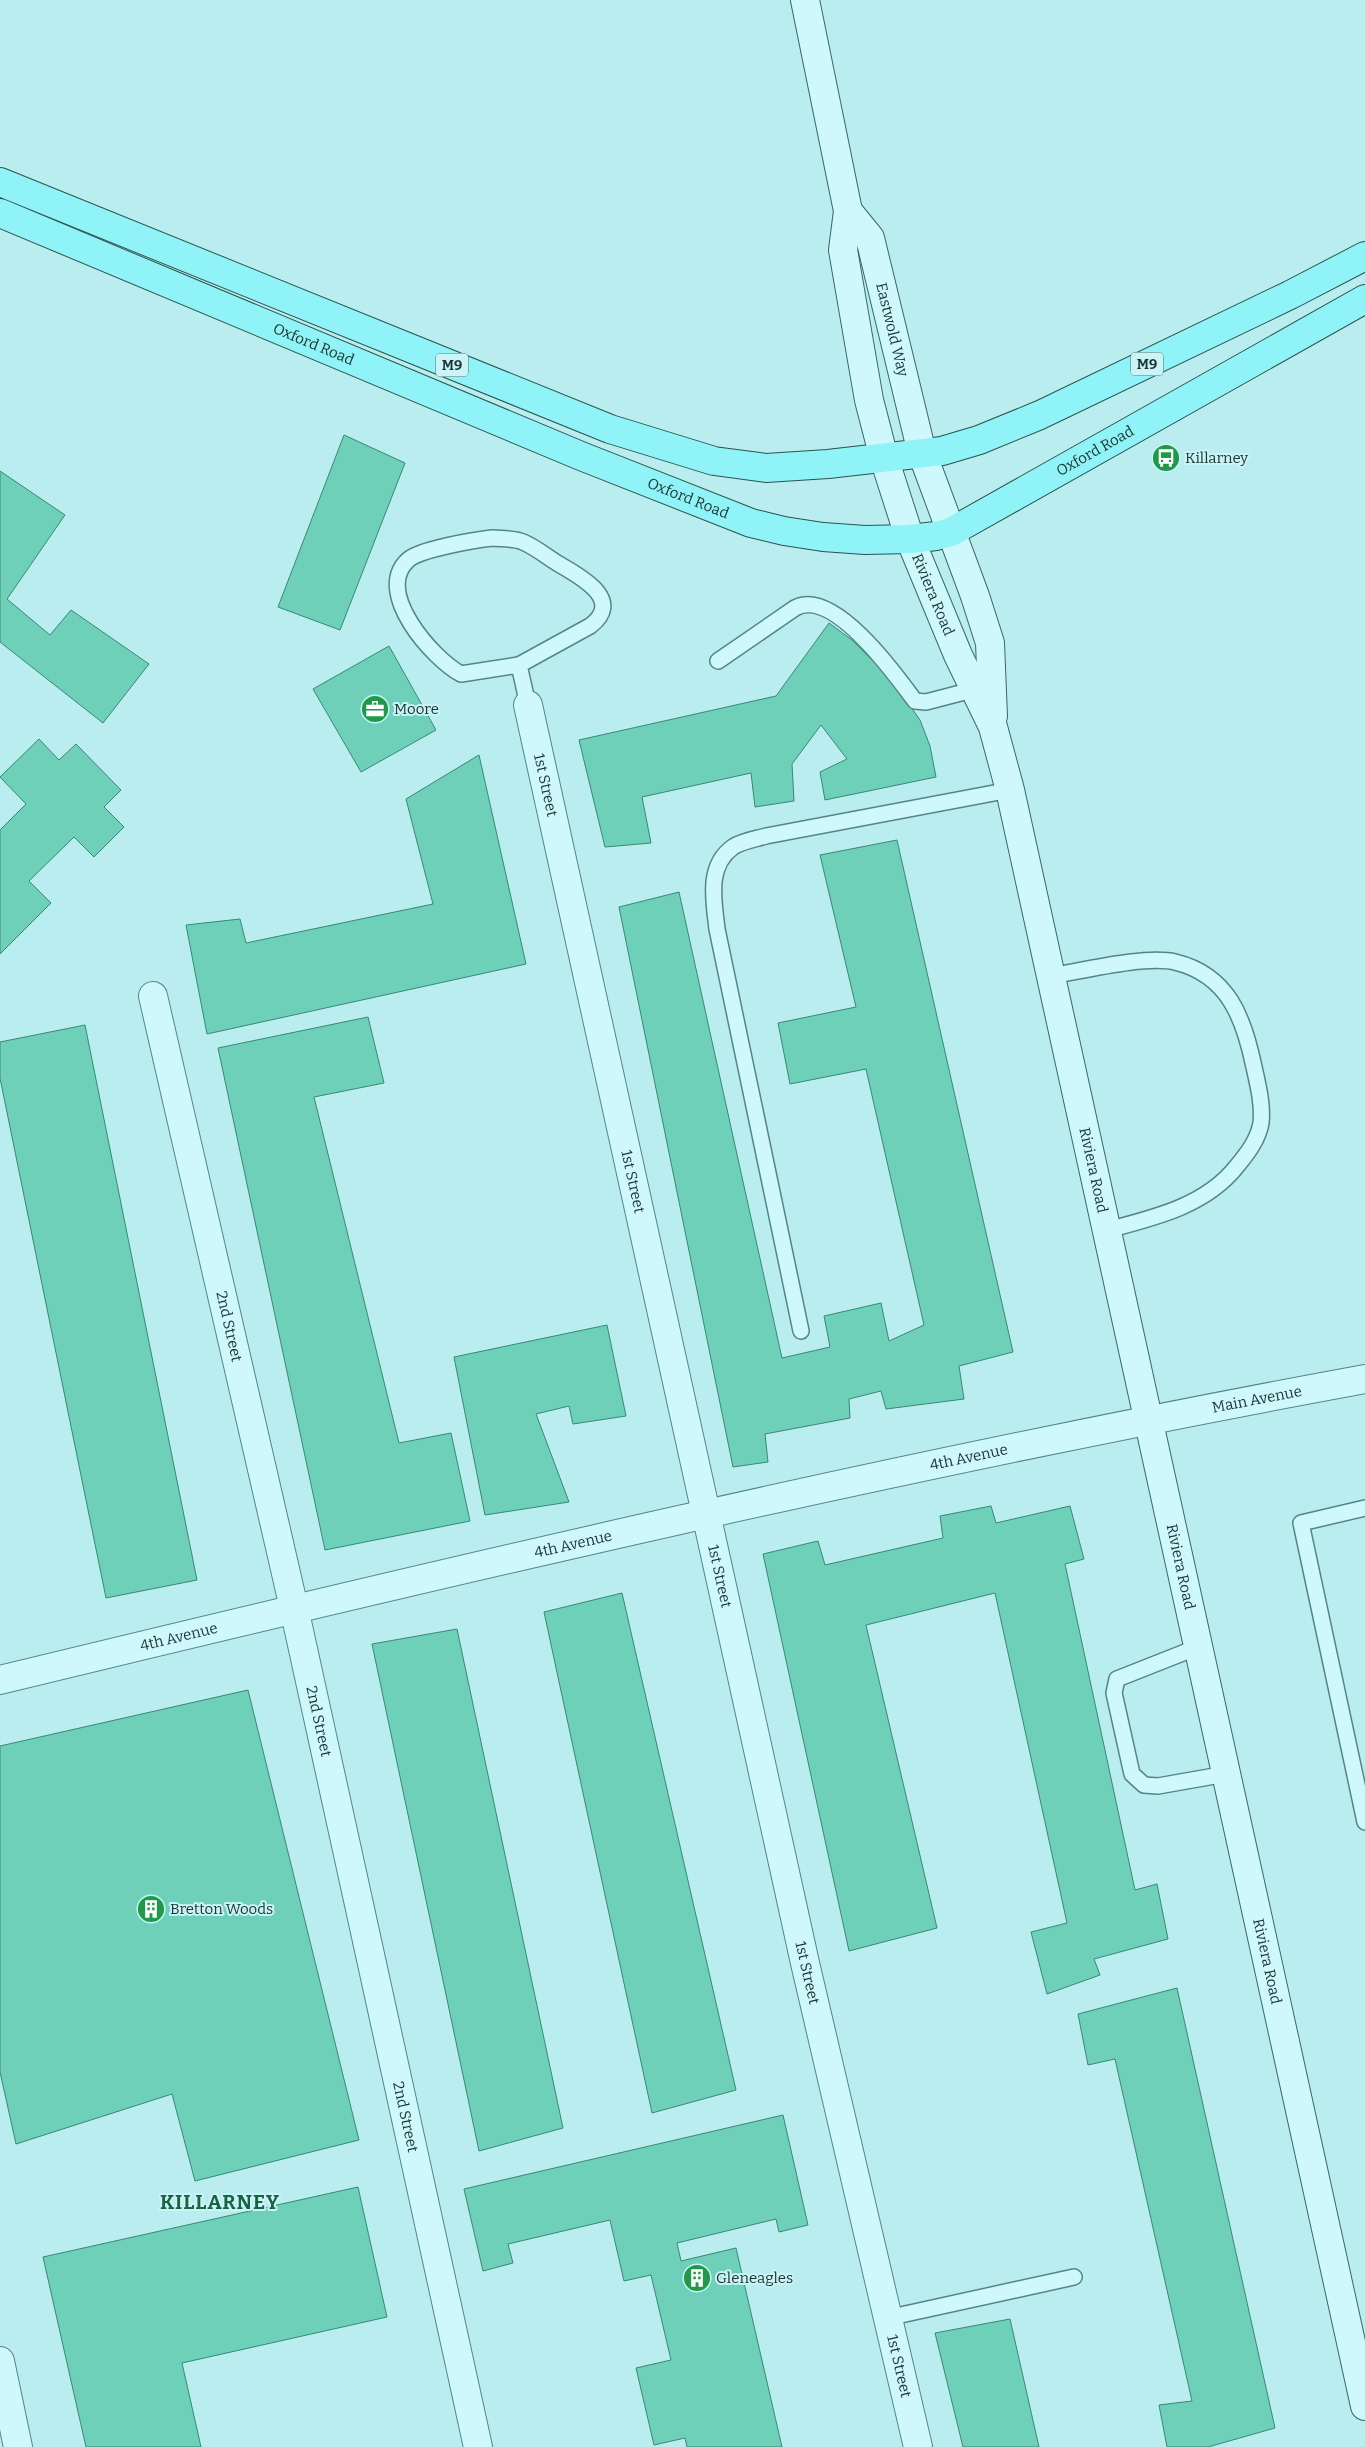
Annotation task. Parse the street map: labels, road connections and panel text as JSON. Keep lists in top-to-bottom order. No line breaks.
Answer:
{"streets":{"main road":["Oxford Road","M9"],"street":["Eastwold Way","Riviera Road","1st Street","2nd Street","Main Avenue","4th Avenue"]},"crossings":[["Eastwold Way","M9"],["Eastwold Way","Riviera Road"],["Oxford Road","Riviera Road"],["M9","Riviera Road"],["Riviera Road","Main Avenue"],["Riviera Road","4th Avenue"],["1st Street","4th Avenue"],["2nd Street","4th Avenue"],["Main Avenue","4th Avenue"]],"districts":["KILLARNEY"],"places":{"bus stop":["Killarney"],"office":["Moore"],"building":["Bretton Woods","Gleneagles"]}}
